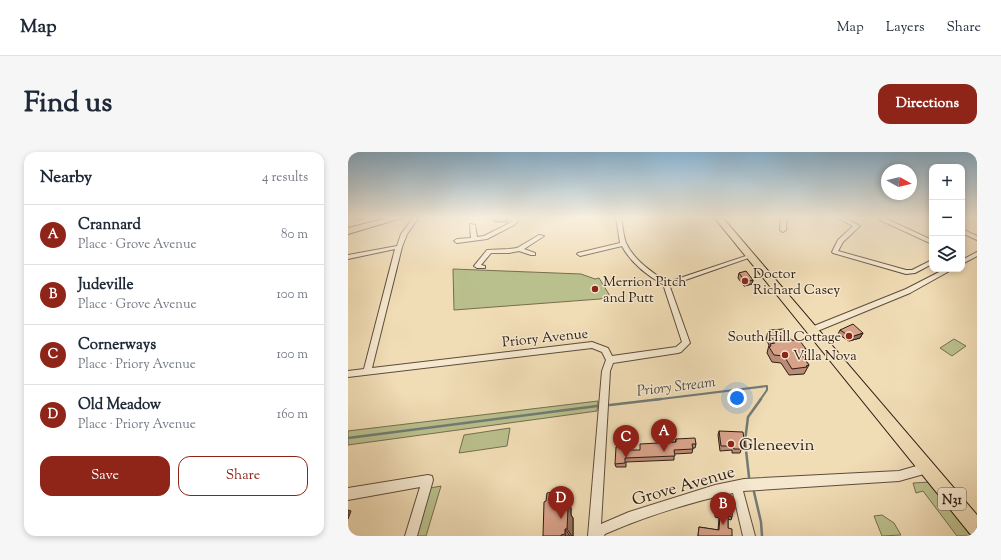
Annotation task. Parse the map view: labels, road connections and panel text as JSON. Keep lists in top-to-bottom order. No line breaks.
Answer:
{"streets":{"highway":["N31"],"street":["Priory Avenue","Grove Avenue"]},"crossings":[["Grove Avenue","N31"]],"water":["Priory Stream"],"places":["Doctor Richard Casey","Merrion Pitch and Putt","South Hill Cottage","Villa Nova","Gleneevin"],"north":"right","page":{"header":"Map","nav":["Map","Layers","Share"],"title":"Find us","buttons":["Directions",["Save","Share"]],"heading":["Nearby","4 results"],"map_buttons":["+","−"],"list":[{"mark":"A","name":"Crannard","note":"Place · Grove Avenue","value":"80 m"},{"mark":"B","name":"Judeville","note":"Place · Grove Avenue","value":"100 m"},{"mark":"C","name":"Cornerways","note":"Place · Priory Avenue","value":"100 m"},{"mark":"D","name":"Old Meadow","note":"Place · Priory Avenue","value":"160 m"}],"pins":["A","C","D","B"]}}
